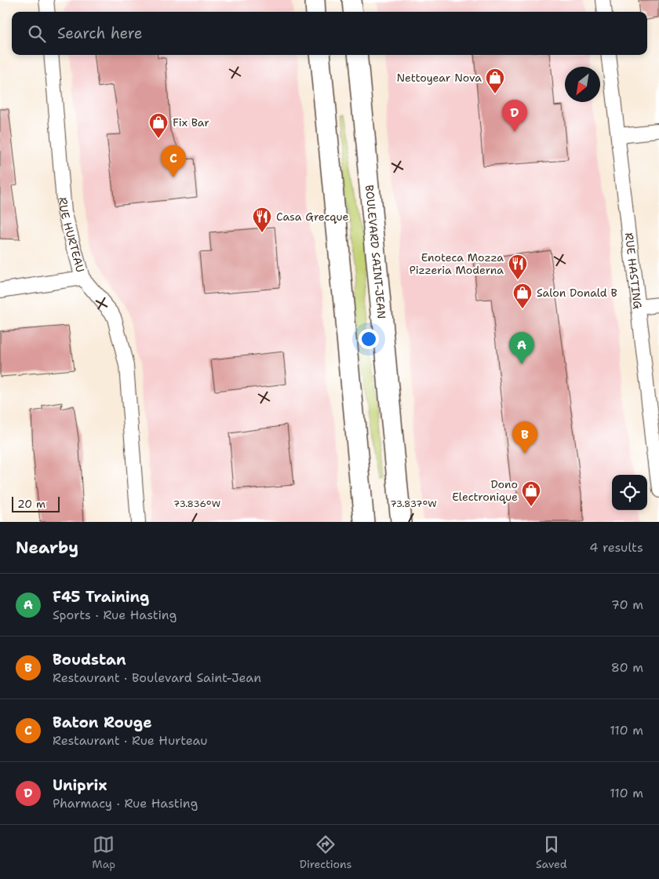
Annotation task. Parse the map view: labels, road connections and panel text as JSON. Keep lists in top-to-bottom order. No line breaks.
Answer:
{"streets":{"main road":["BOULEVARD SAINT-JEAN"],"street":["RUE HURTEAU","RUE HASTING"]},"places":{"shop":["Nettoyear Nova","Fix Bar","Salon Donald B","Dono Electronique"],"restaurant":["Casa Grecque","Enoteca Mozza Pizzeria Moderna"]},"scale_bar":"20 m","north":"bottom left","page":{"search":"Search here","pins":["D","C","A","B"],"scale":"20 m","heading":["Nearby","4 results"],"list":[{"mark":"A","name":"F45 Training","note":"Sports · Rue Hasting","value":"70 m"},{"mark":"B","name":"Boudstan","note":"Restaurant · Boulevard Saint-Jean","value":"80 m"},{"mark":"C","name":"Baton Rouge","note":"Restaurant · Rue Hurteau","value":"110 m"},{"mark":"D","name":"Uniprix","note":"Pharmacy · Rue Hasting","value":"110 m"}],"nav":["Map","Directions","Saved"]},"coordinates":["73.836°W","73.837°W"]}
